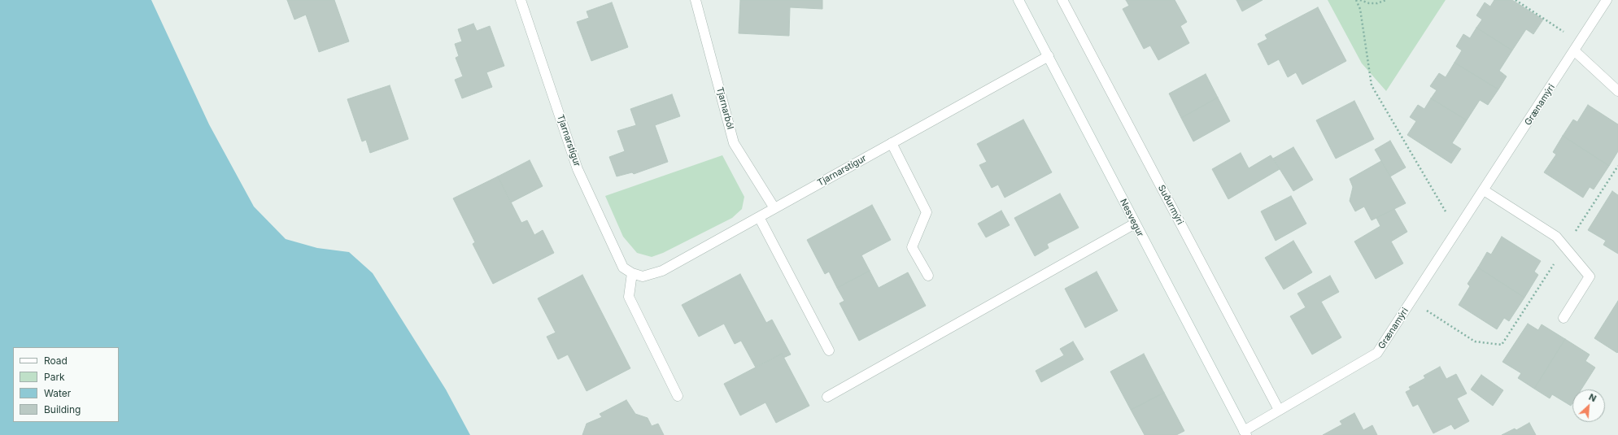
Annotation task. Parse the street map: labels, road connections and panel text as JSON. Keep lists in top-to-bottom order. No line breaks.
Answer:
{"streets":{"street":["Grænamýri","Tjarnarból","Tjarnarstígur","Suðurmýri","Nesvegur"]},"crossings":[["Grænamýri","Suðurmýri"],["Grænamýri","Nesvegur"],["Tjarnarból","Tjarnarstígur"],["Tjarnarstígur","Nesvegur"]],"legend":["Road","Park","Water","Building"],"north":"top right"}
